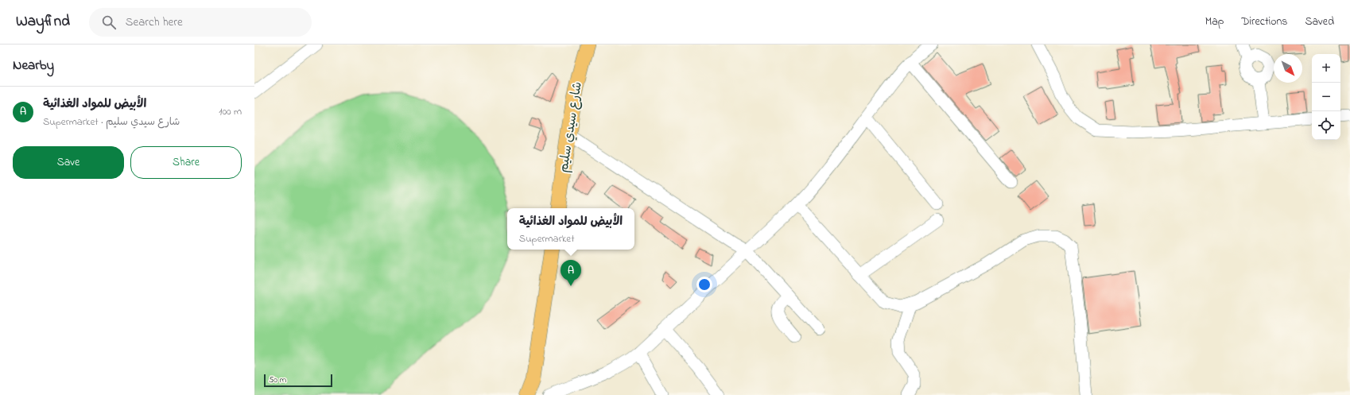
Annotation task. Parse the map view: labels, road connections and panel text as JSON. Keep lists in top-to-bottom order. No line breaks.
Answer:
{"streets":{"main road":["شارع سيدي سليم"]},"scale_bar":"50 m","north":"bottom right","page":{"header":"Wayfind","search":"Search here","nav":["Map","Directions","Saved"],"heading":"Nearby","map_buttons":["+","−"],"list":[{"mark":"A","name":"الأبيض للمواد الغذائية","note":"Supermarket · شارع سيدي سليم","value":"100 m"}],"buttons":["Save","Share"],"popup":["الأبيض للمواد الغذائية","Supermarket"],"pins":"A","scale":"50 m"}}
